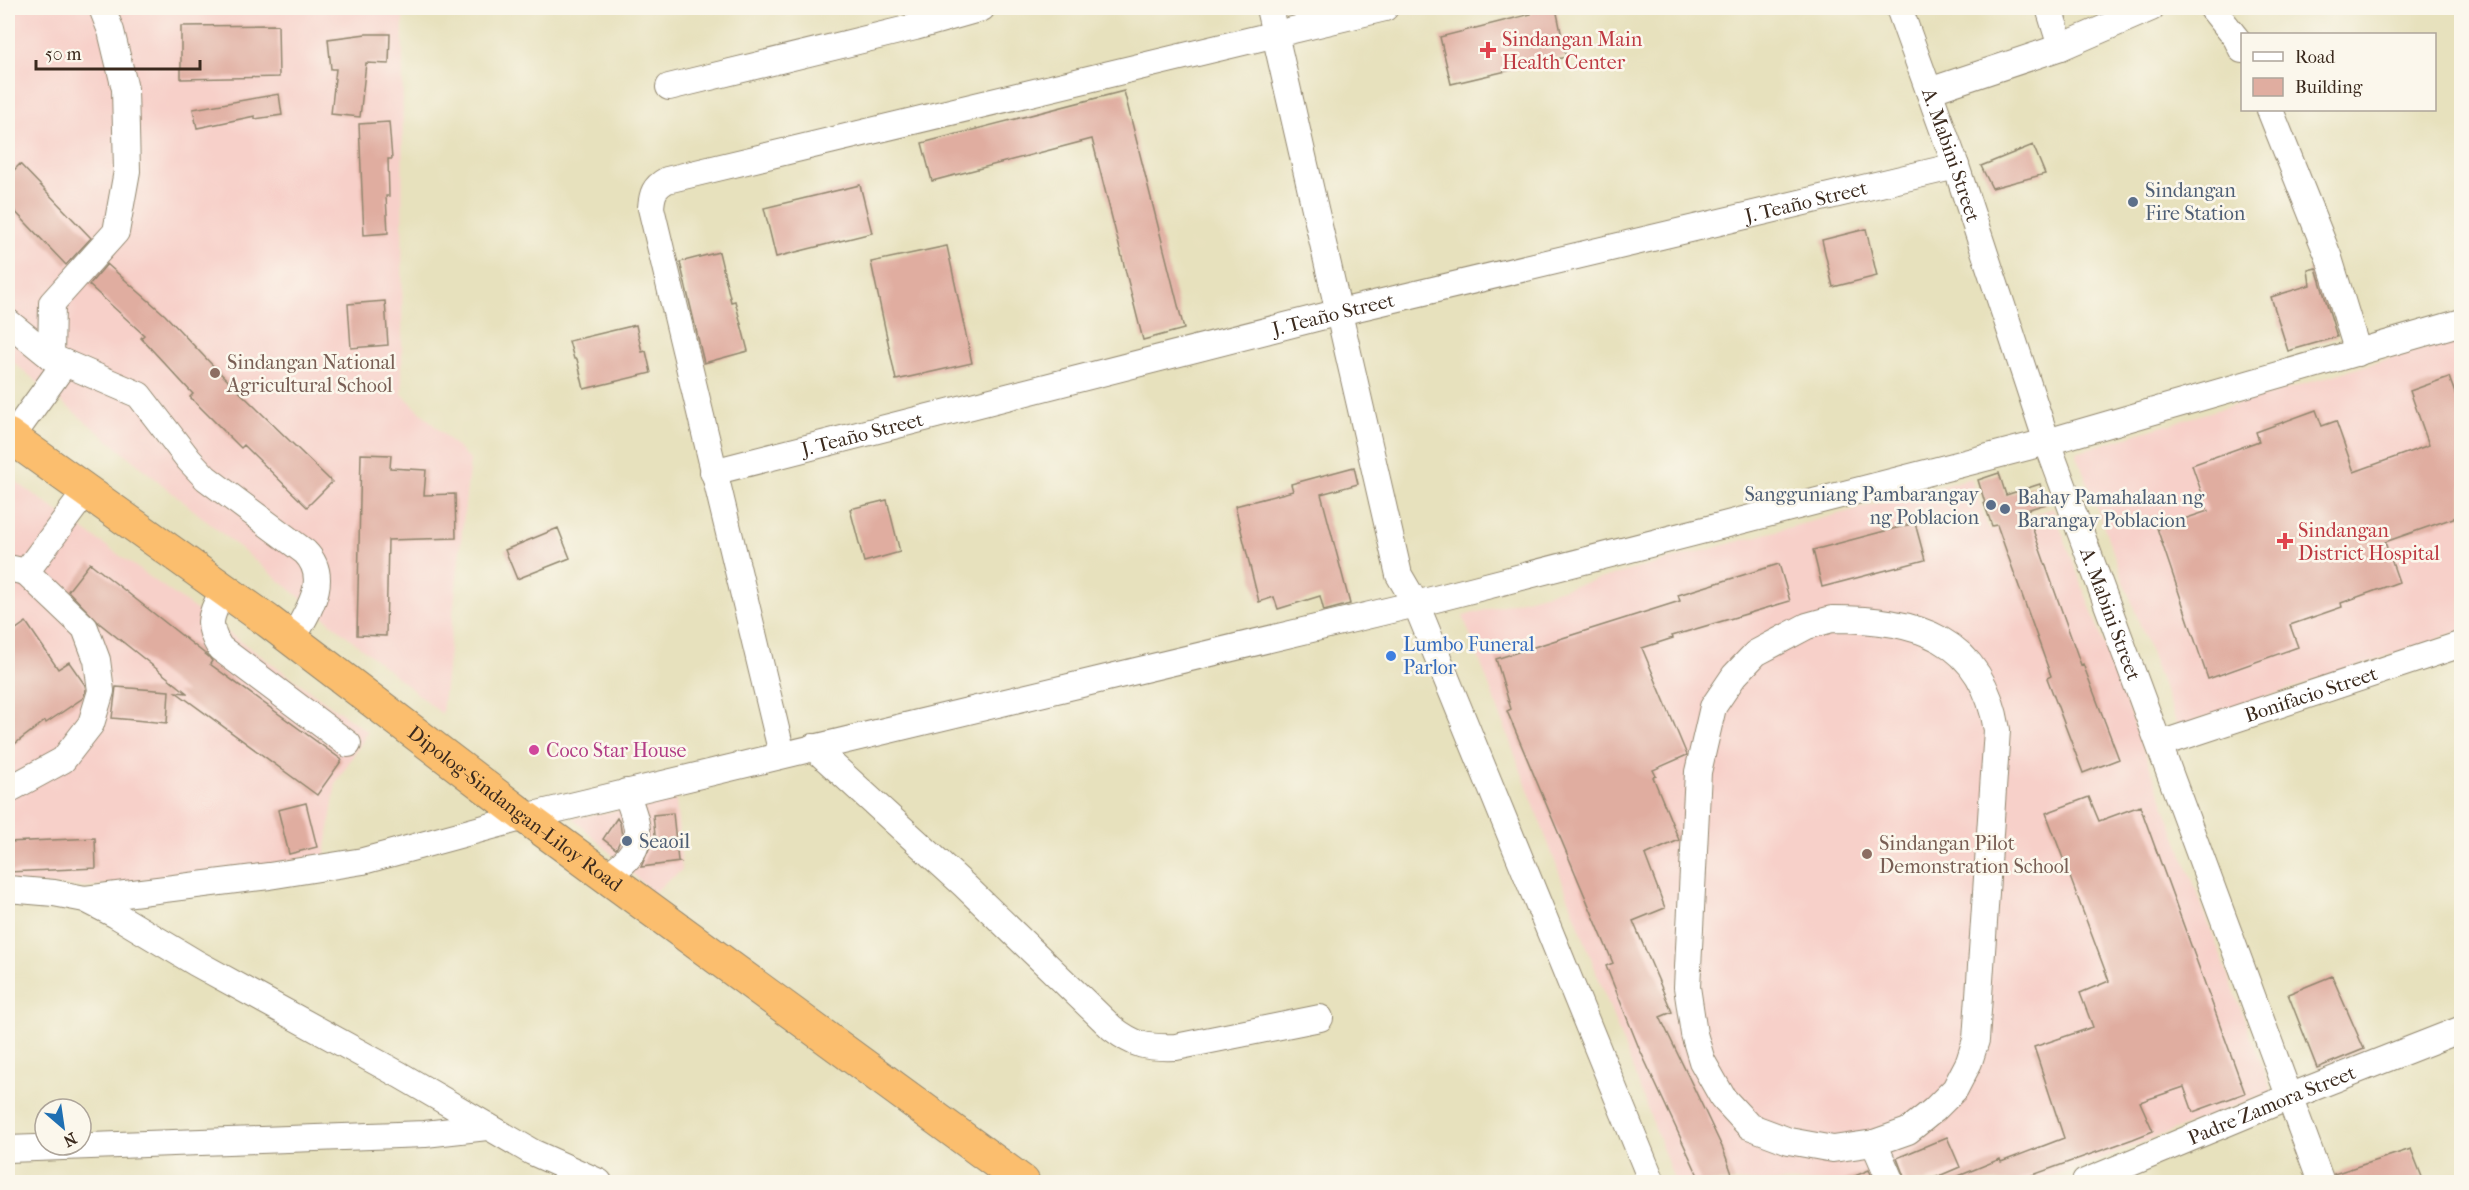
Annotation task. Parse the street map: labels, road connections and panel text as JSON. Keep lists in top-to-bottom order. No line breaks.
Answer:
{"streets":{"highway":["Dipolog-Sindangan-Liloy Road"],"street":["A. Mabini Street","J. Teaño Street","Bonifacio Street","Padre Zamora Street"]},"crossings":[["A. Mabini Street","J. Teaño Street"],["A. Mabini Street","Bonifacio Street"],["A. Mabini Street","Padre Zamora Street"]],"places":{"health":["Sindangan Main Health Center","Sindangan District Hospital"],"other":["Sindangan Fire Station","Sindangan National Agricultural School","Sangguniang Pambarangay ng Poblacion","Bahay Pamahalaan ng Barangay Poblacion","Lumbo Funeral Parlor","Coco Star House","Seaoil","Sindangan Pilot Demonstration School"]},"legend":["Road","Building"],"scale_bar":"50 m","north":"bottom right"}
